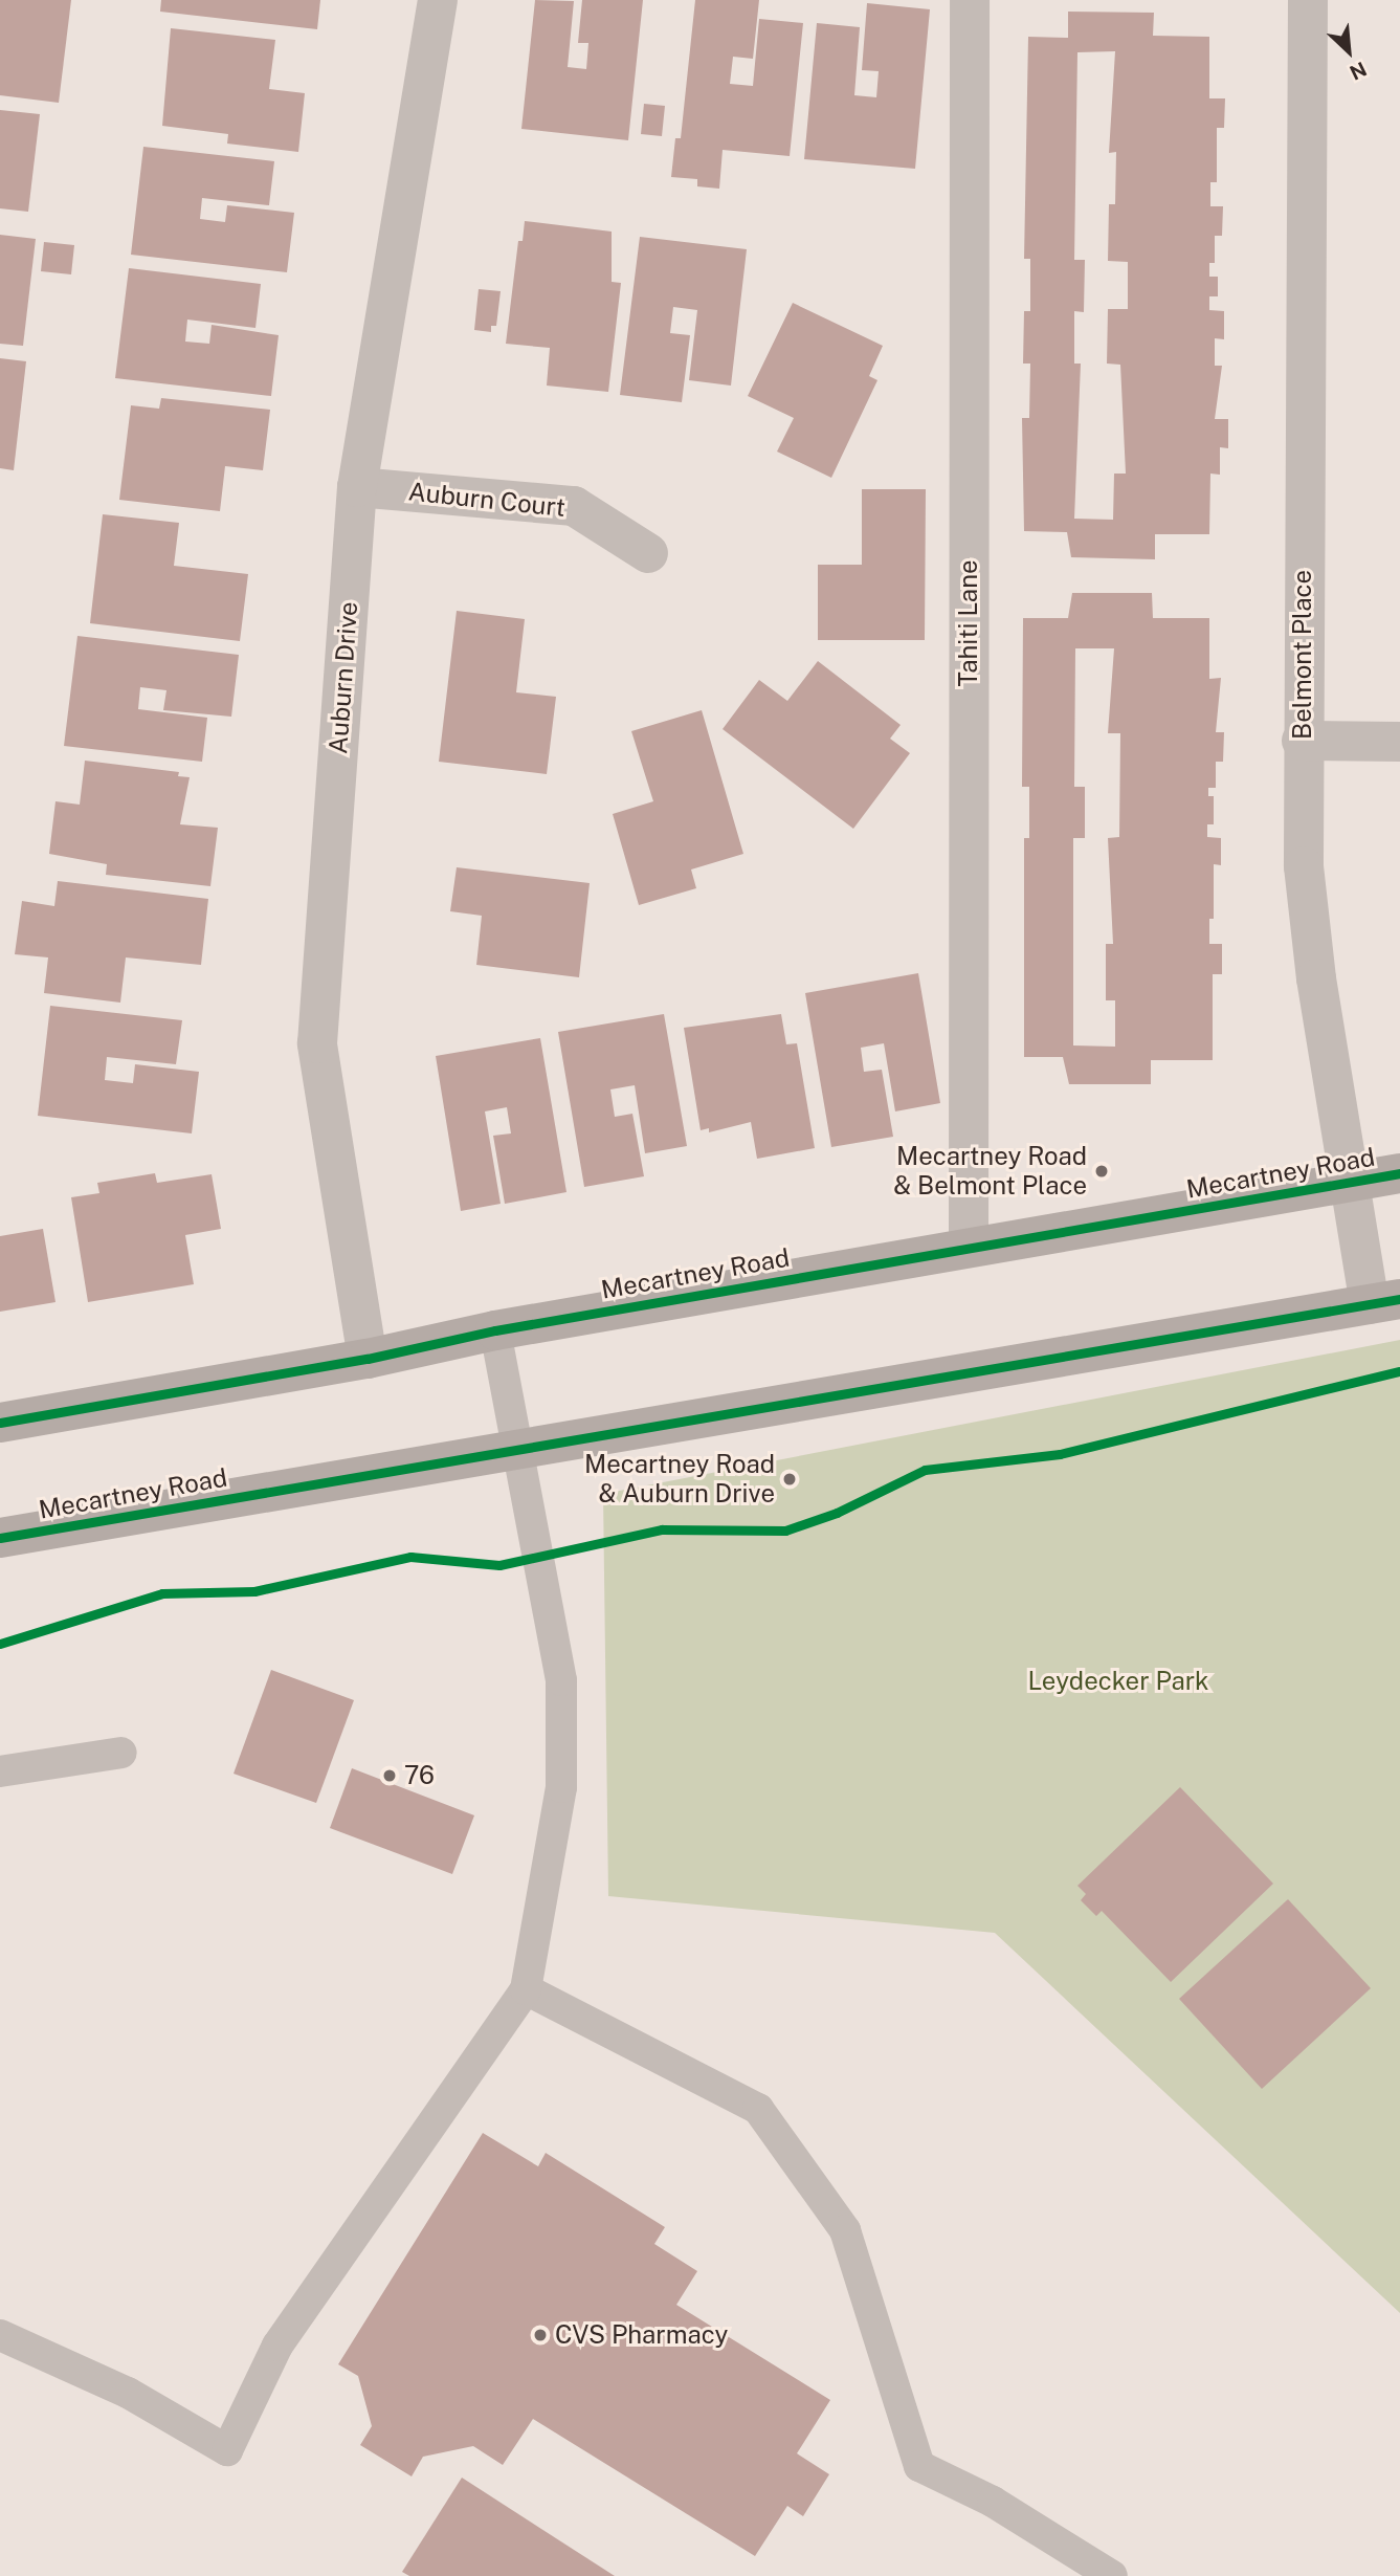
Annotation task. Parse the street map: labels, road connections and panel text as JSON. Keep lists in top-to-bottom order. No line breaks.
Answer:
{"streets":{"main road":["Mecartney Road"],"street":["Auburn Court","Tahiti Lane","Belmont Place","Auburn Drive"]},"crossings":[["Auburn Court","Auburn Drive"],["Tahiti Lane","Mecartney Road"],["Belmont Place","Mecartney Road"],["Auburn Drive","Mecartney Road"]],"parks":["Leydecker Park"],"places":["Mecartney Road & Belmont Place","Mecartney Road & Auburn Drive","76","CVS Pharmacy"],"north":"bottom right"}
